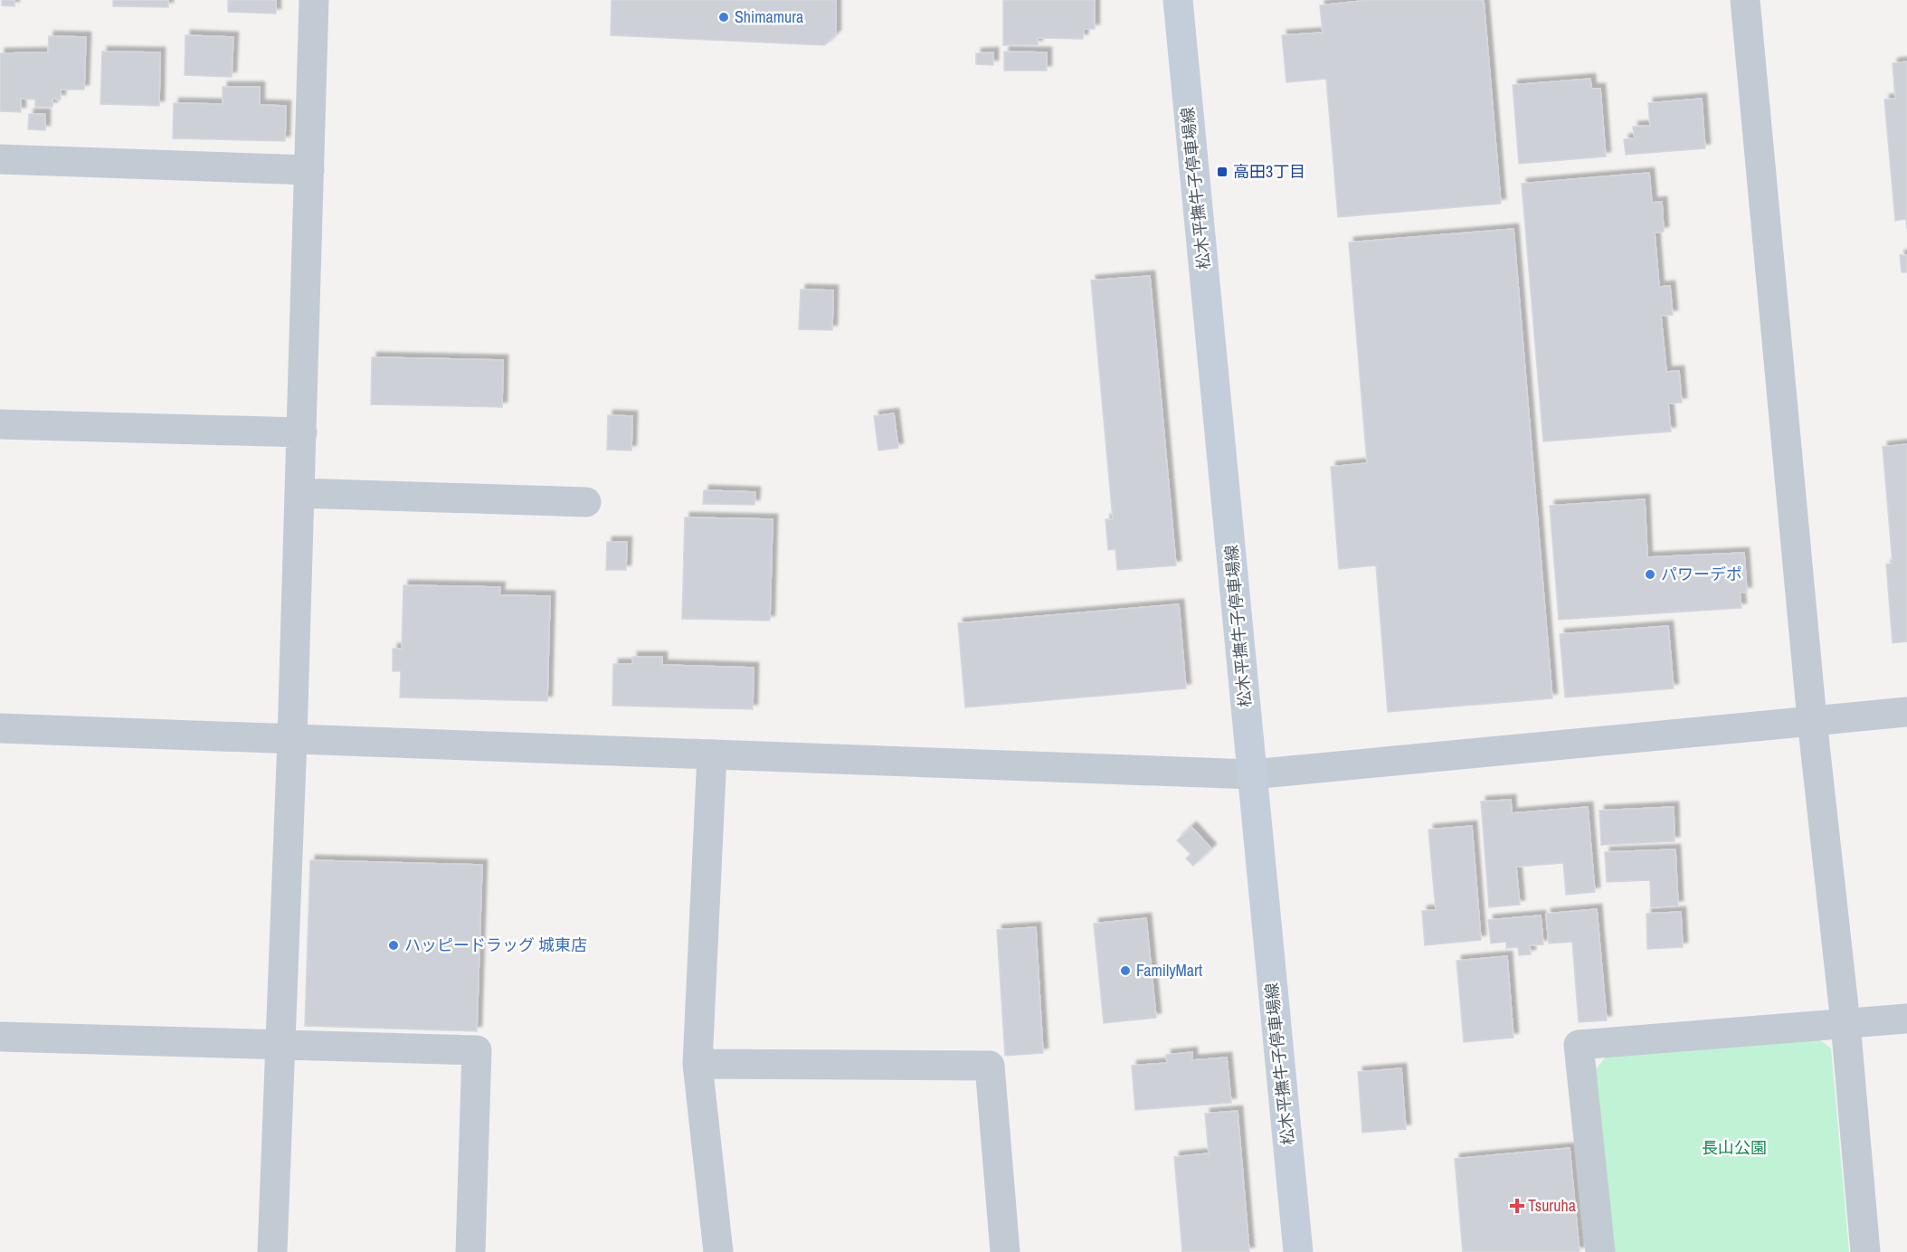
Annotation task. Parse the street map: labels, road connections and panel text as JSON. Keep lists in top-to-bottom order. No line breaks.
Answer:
{"streets":{"main road":["松木平撫牛子停車場線"]},"parks":["長山公園"],"places":{"other":["Shimamura","パワーデポ","ハッピードラッグ 城東店","FamilyMart"],"transit":["高田3丁目"],"health":["Tsuruha"]}}
